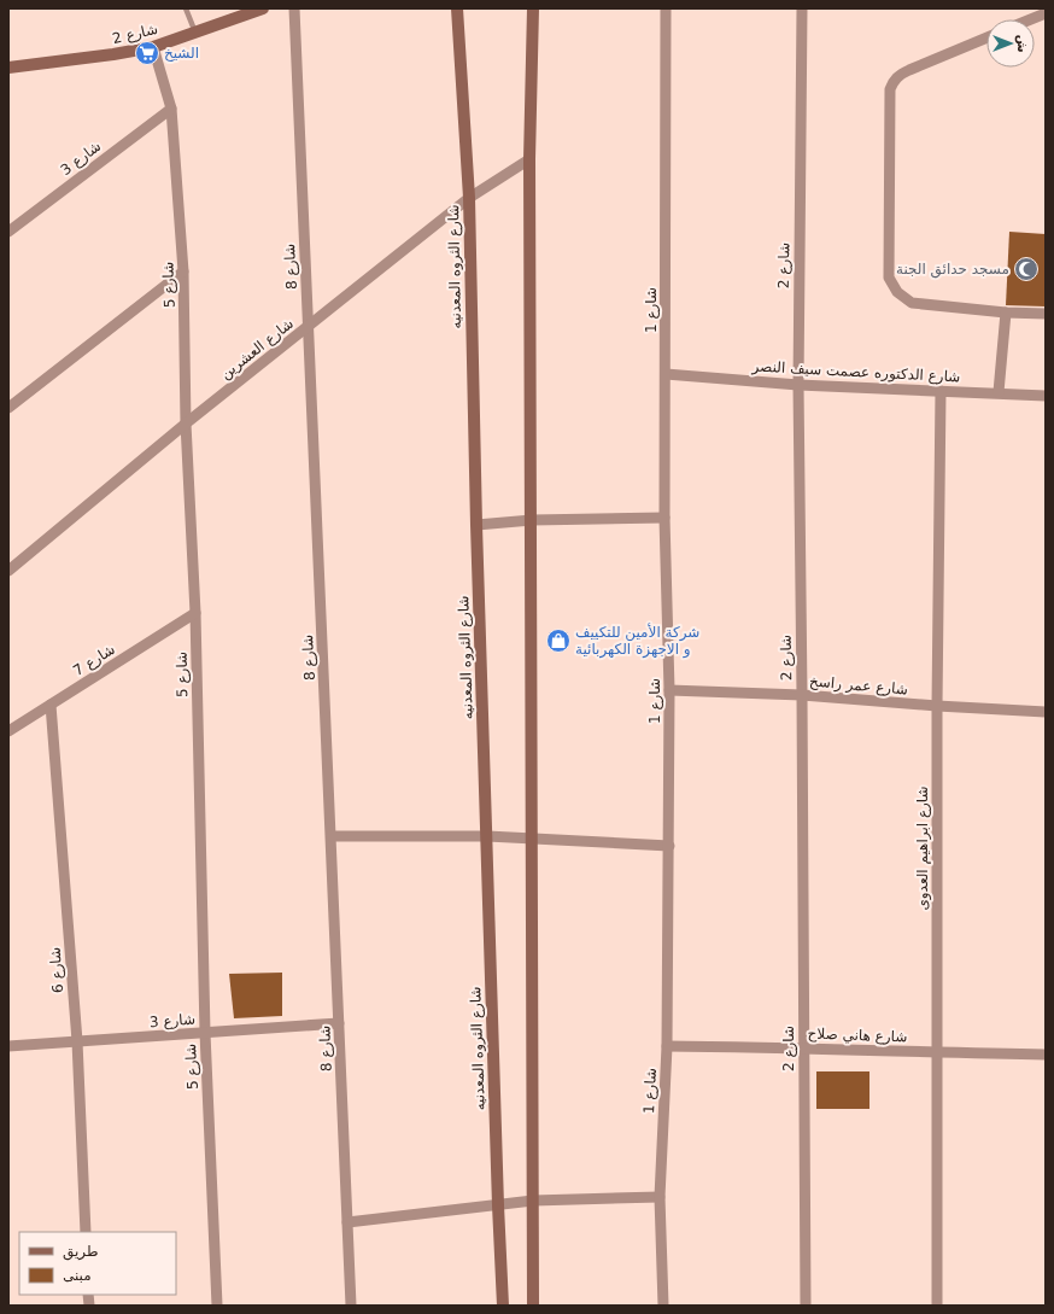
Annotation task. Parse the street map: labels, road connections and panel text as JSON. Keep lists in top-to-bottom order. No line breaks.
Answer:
{"streets":{"street":["شارع 2","شارع 3","شارع 8","شارع الثروه المعدنيه","شارع 5","شارع 1","شارع العشرين","شارع الدكتوره عصمت سيف النصر","شارع 7","شارع عمر راسخ","شارع ابراهيم العدوى","شارع 6","شارع هاني صلاح"]},"crossings":[["شارع 2","شارع 5"],["شارع 2","شارع الدكتوره عصمت سيف النصر"],["شارع 2","شارع عمر راسخ"],["شارع 2","شارع هاني صلاح"],["شارع 3","شارع 8"],["شارع 3","شارع 5"],["شارع 3","شارع 6"],["شارع 8","شارع العشرين"],["شارع الثروه المعدنيه","شارع العشرين"],["شارع 5","شارع العشرين"],["شارع 5","شارع 7"],["شارع 1","شارع الدكتوره عصمت سيف النصر"],["شارع 1","شارع عمر راسخ"],["شارع 1","شارع هاني صلاح"],["شارع الدكتوره عصمت سيف النصر","شارع ابراهيم العدوى"],["شارع 7","شارع 6"],["شارع عمر راسخ","شارع ابراهيم العدوى"],["شارع ابراهيم العدوى","شارع هاني صلاح"]],"places":{"supermarket":["الشيخ"],"mosque":["مسجد حدائق الجنة"],"shop":["شركة الأمين للتكييف و الاجهزة الكهربائية"]},"legend":["طريق","مبنى"],"north":"right"}
